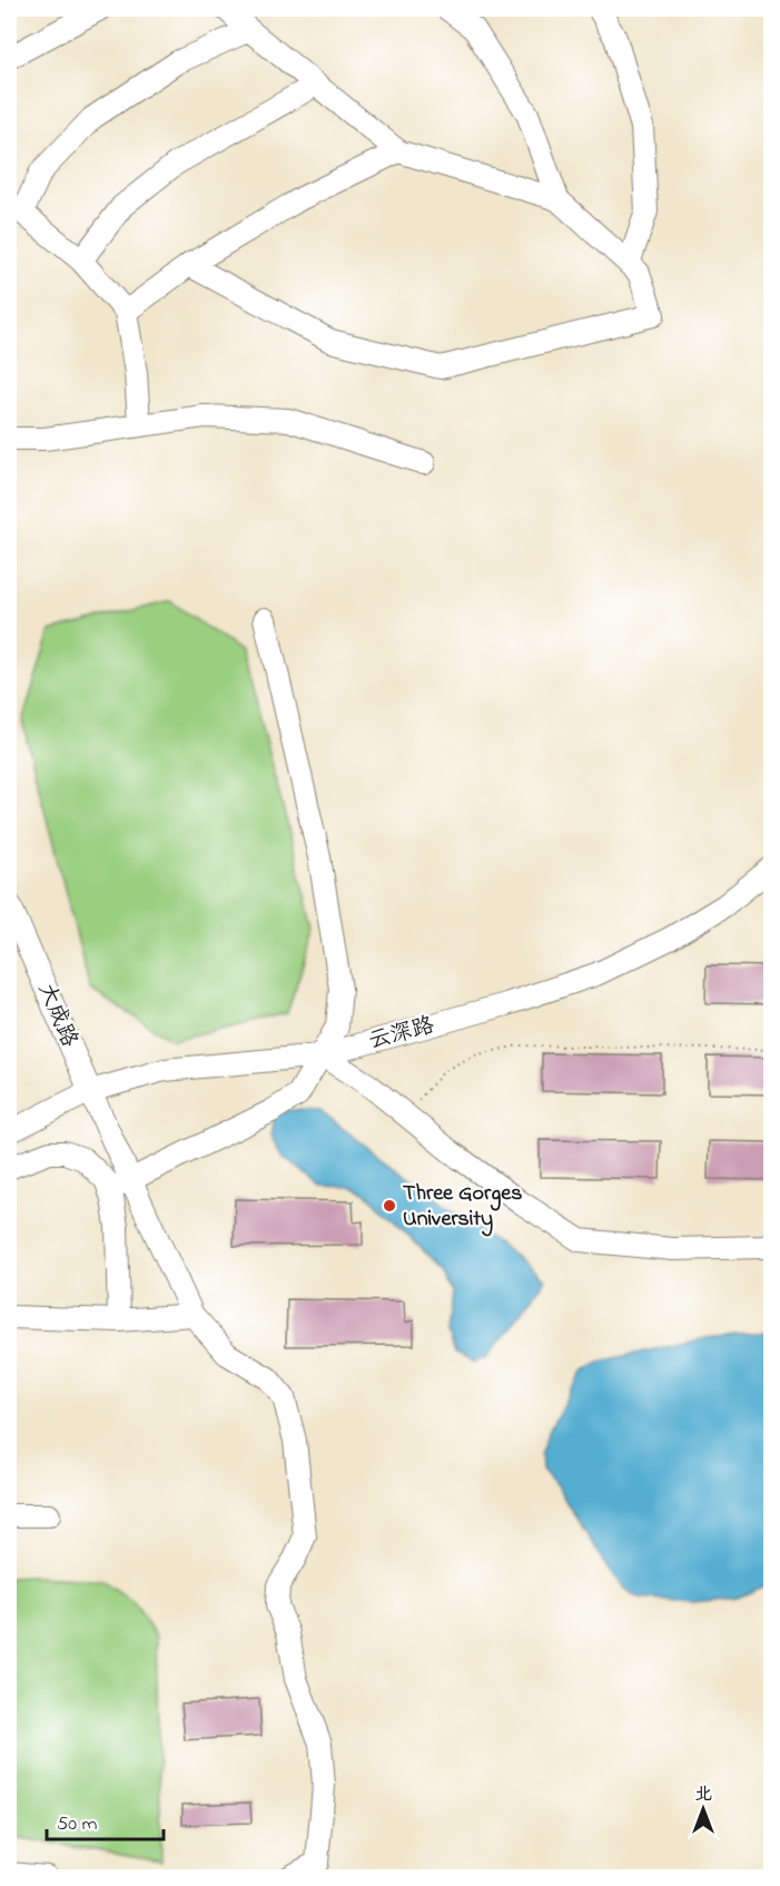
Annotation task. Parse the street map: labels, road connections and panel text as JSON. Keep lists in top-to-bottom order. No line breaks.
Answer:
{"streets":{"street":["大成路","云深路"]},"crossings":[["大成路","云深路"]],"places":["Three Gorges University"],"scale_bar":"50 m","north":"top"}
